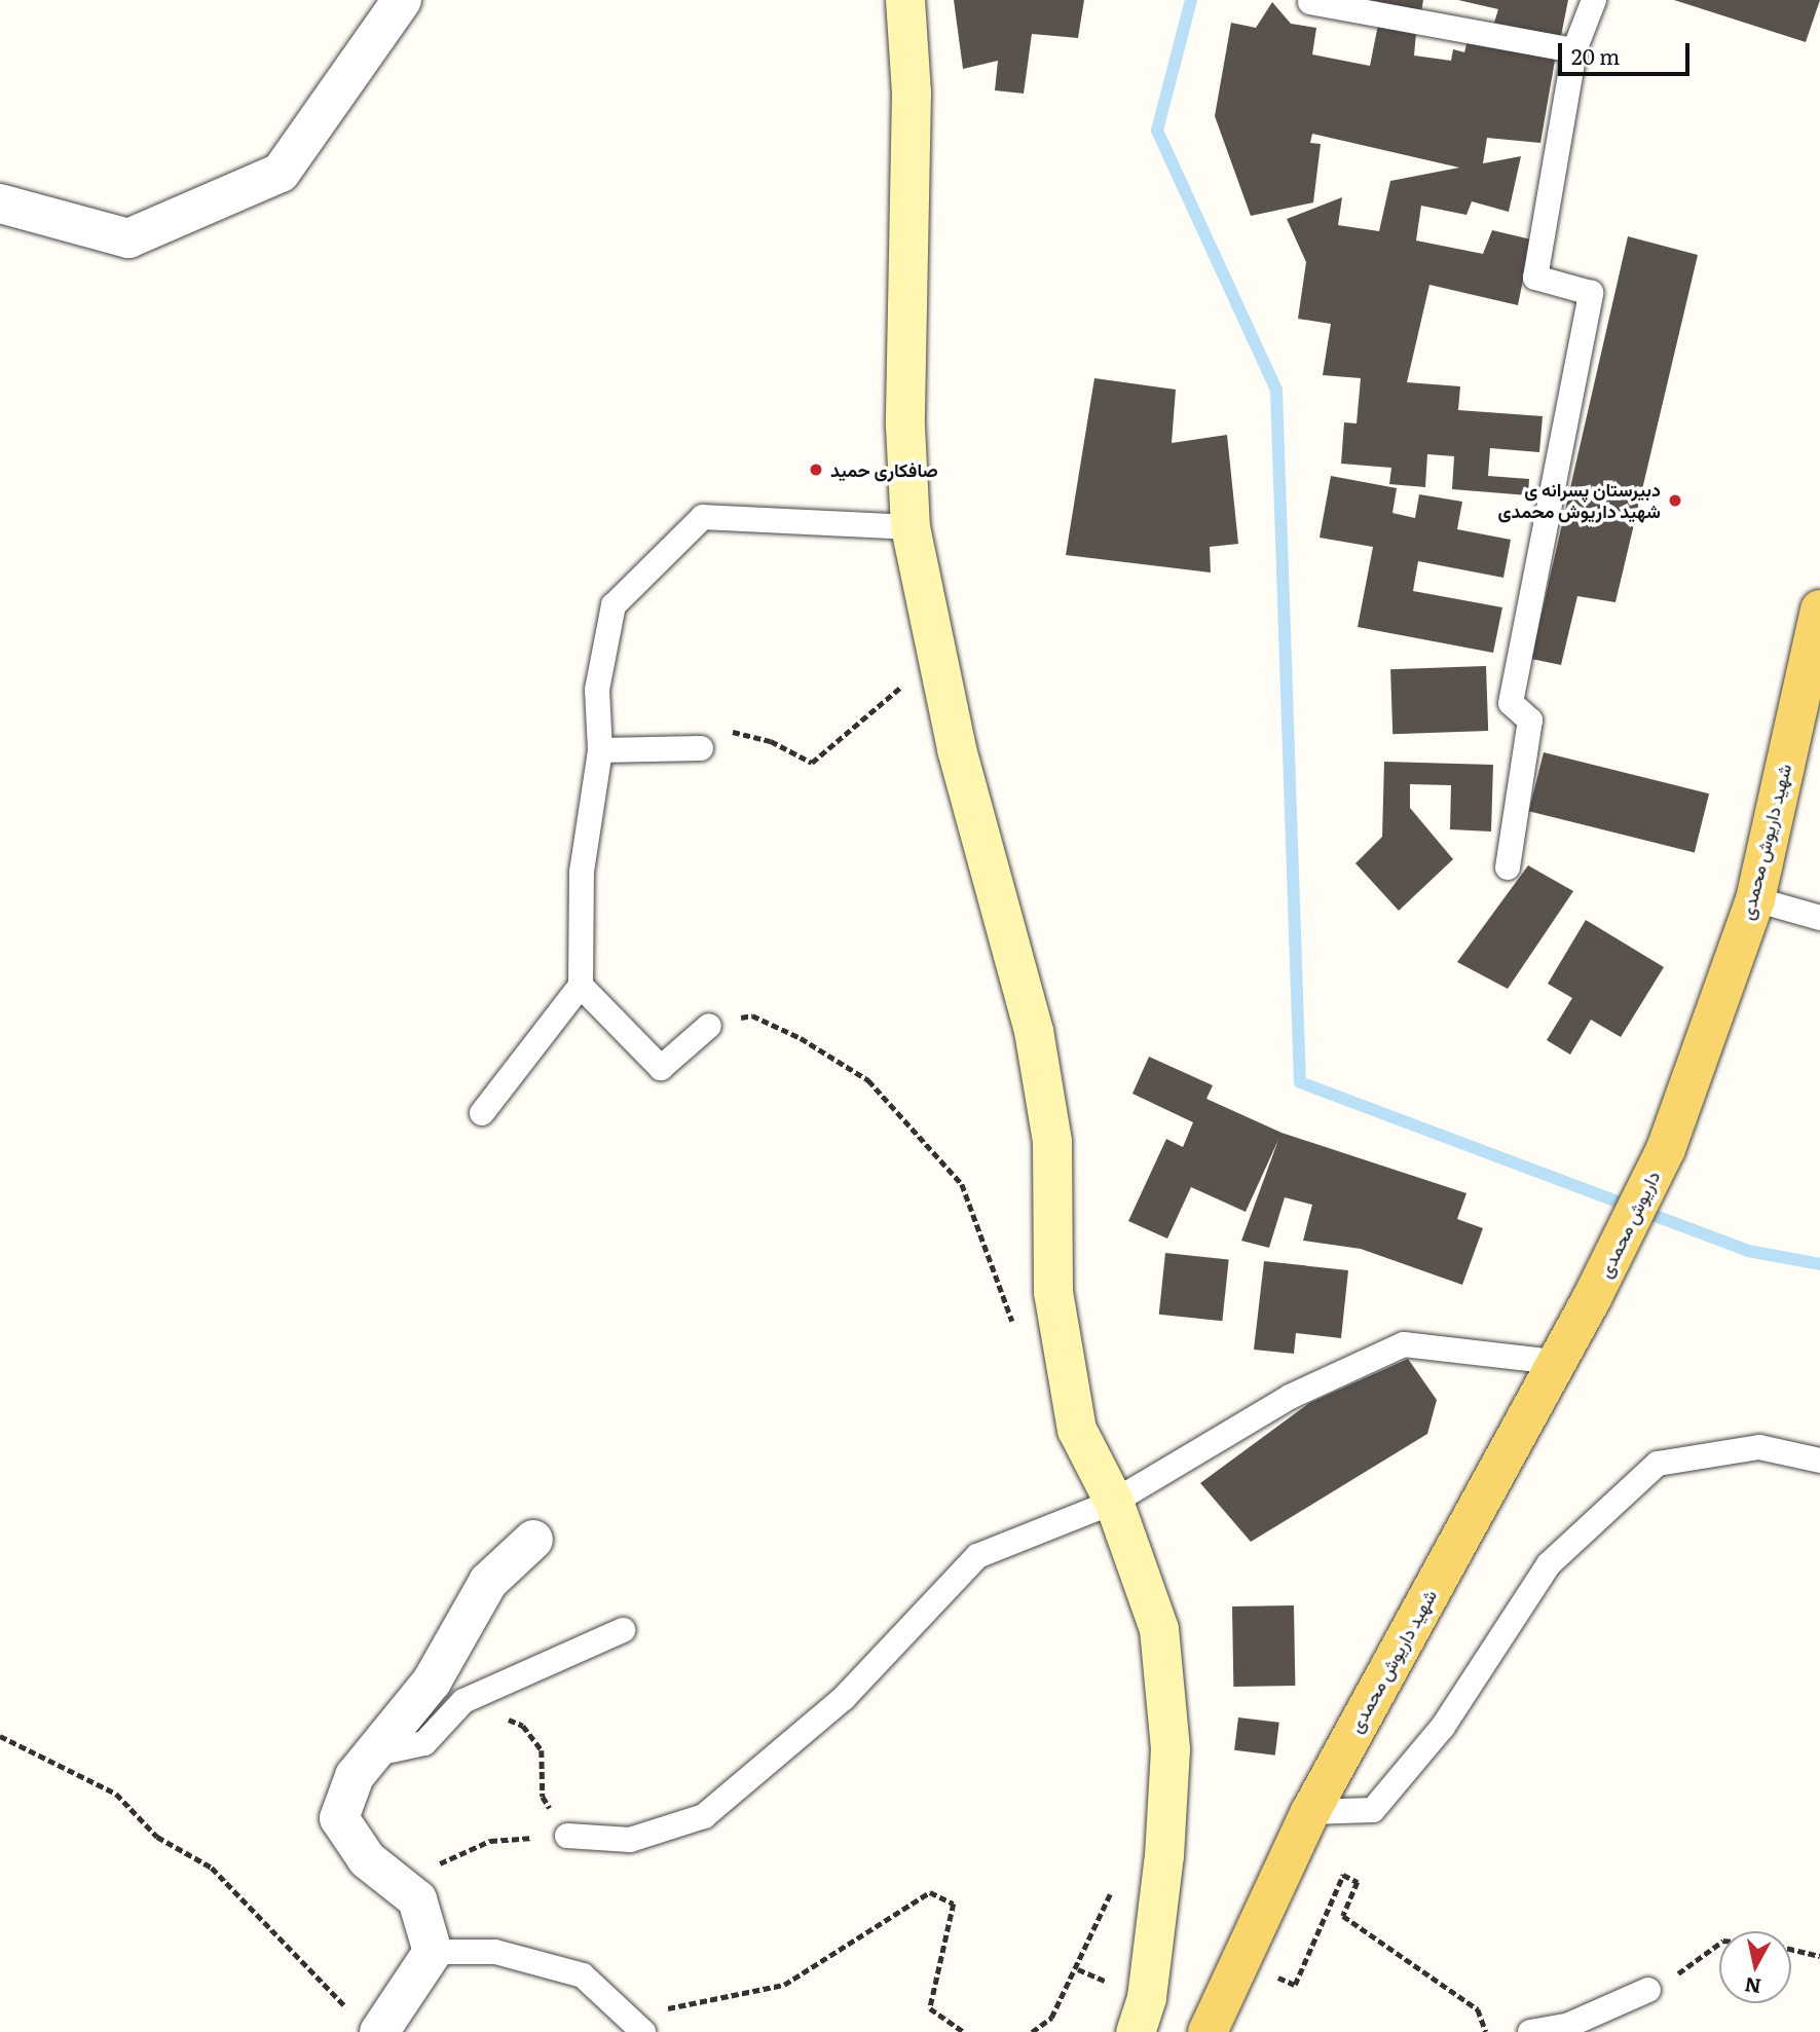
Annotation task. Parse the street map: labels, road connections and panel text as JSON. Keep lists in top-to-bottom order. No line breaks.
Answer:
{"streets":{"main road":["شهید داریوش محمدی","داریوش محمدی"]},"crossings":[["شهید داریوش محمدی","داریوش محمدی"]],"places":["صافکاری حمید","دبیرستان پسرانه ی شهید داریوش محمدی"],"scale_bar":"20 m","north":"bottom"}
